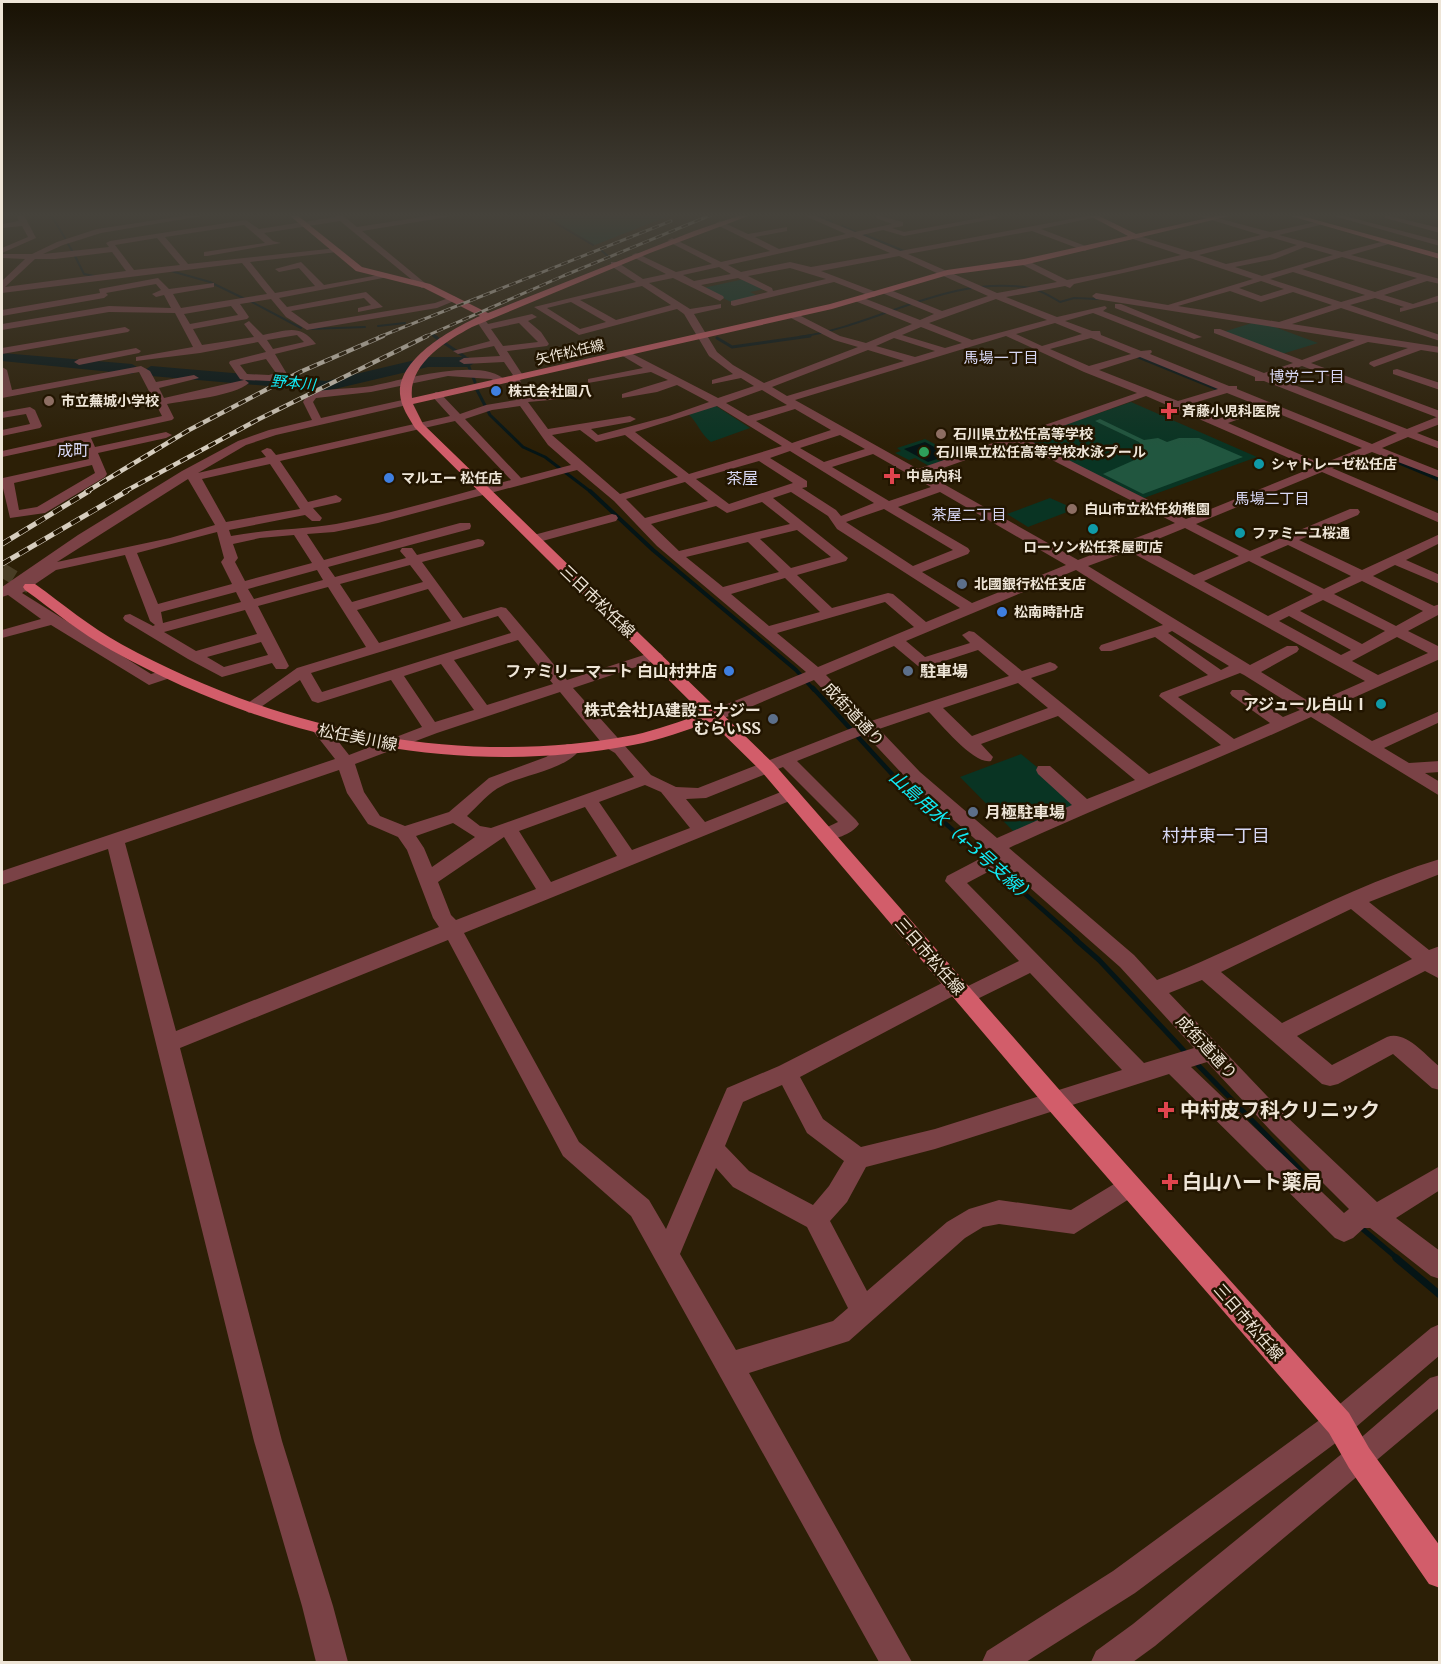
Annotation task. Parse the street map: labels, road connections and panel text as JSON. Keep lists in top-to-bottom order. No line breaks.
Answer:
{"streets":{"main road":["矢作松任線","三日市松任線","松任美川線"],"street":["成街道通り"]},"crossings":[["矢作松任線","三日市松任線"],["矢作松任線","成街道通り"],["三日市松任線","松任美川線"]],"districts":["馬場一丁目","博労二丁目","成町","茶屋","馬場二丁目","茶屋二丁目","村井東一丁目"],"water":["野本川","山島用水（4-3号支線）"],"places":{"other":["株式会社圓八","市立蕪城小学校","石川県立松任高等学校","石川県立松任高等学校水泳プール","シャトレーゼ松任店","マルエー 松任店","白山市立松任幼稚園","ローソン松任茶屋町店","ファミーユ桜通","北國銀行松任支店","松南時計店","ファミリーマート 白山村井店","駐車場","アジュール白山Ⅰ","株式会社JA建設エナジー むらいSS","月極駐車場"],"health":["斉藤小児科医院","中島内科","中村皮フ科クリニック","白山ハート薬局"]}}
